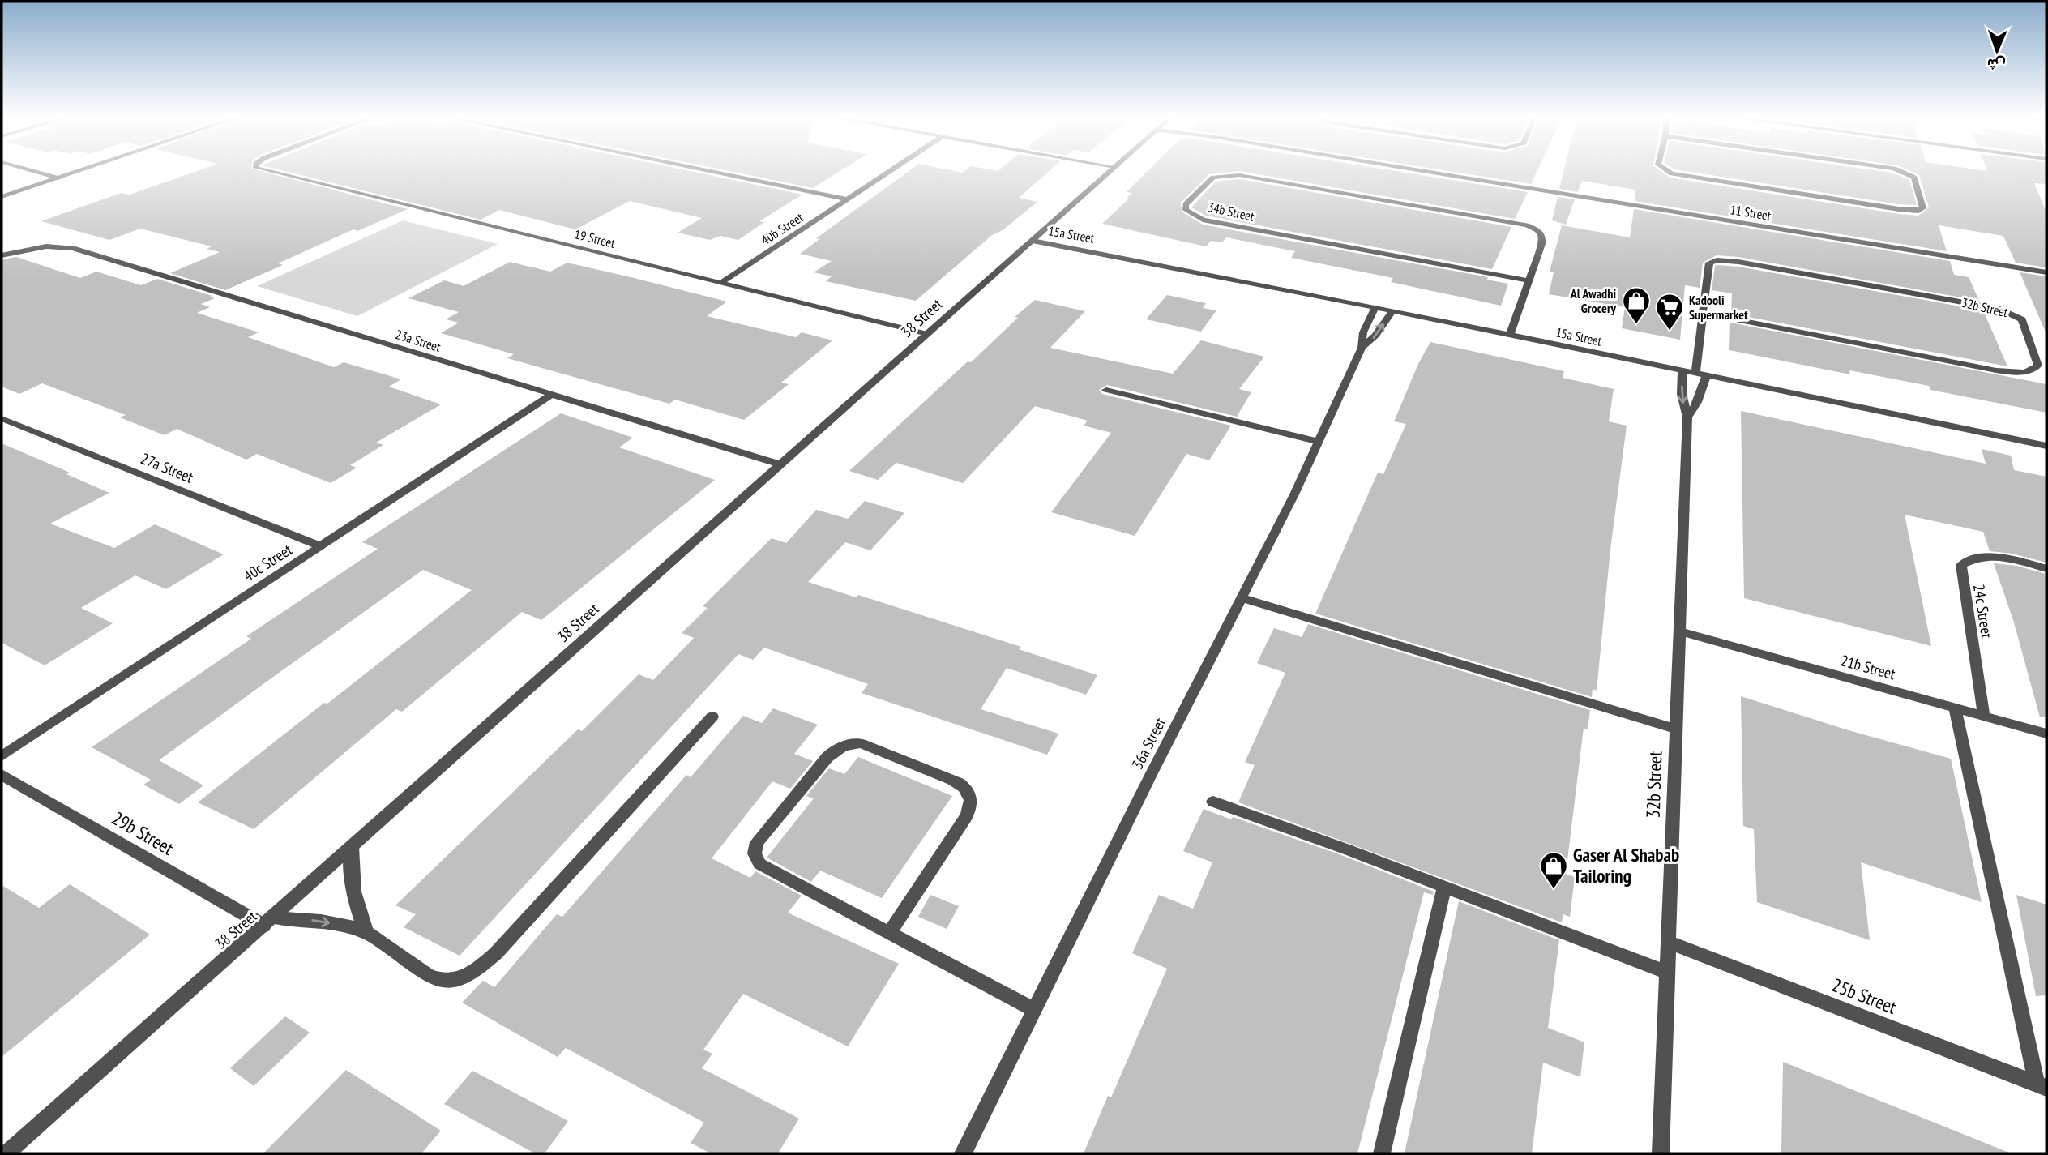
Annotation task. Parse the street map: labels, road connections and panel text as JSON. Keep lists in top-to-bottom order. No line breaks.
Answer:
{"streets":{"street":["34b Street","11 Street","40b Street","15a Street","19 Street","32b Street","38 Street","23a Street","27a Street","40c Street","24c Street","21b Street","36a Street","29b Street","25b Street"]},"crossings":[["34b Street","15a Street"],["40b Street","19 Street"],["15a Street","32b Street"],["15a Street","38 Street"],["15a Street","36a Street"],["19 Street","38 Street"],["32b Street","21b Street"],["32b Street","25b Street"],["38 Street","23a Street"],["38 Street","29b Street"],["23a Street","40c Street"],["27a Street","40c Street"],["24c Street","21b Street"]],"places":{"shop":["Al Awadhi Grocery","Gaser Al Shabab Tailoring"],"supermarket":["Kadooli Supermarket"]},"north":"bottom"}
